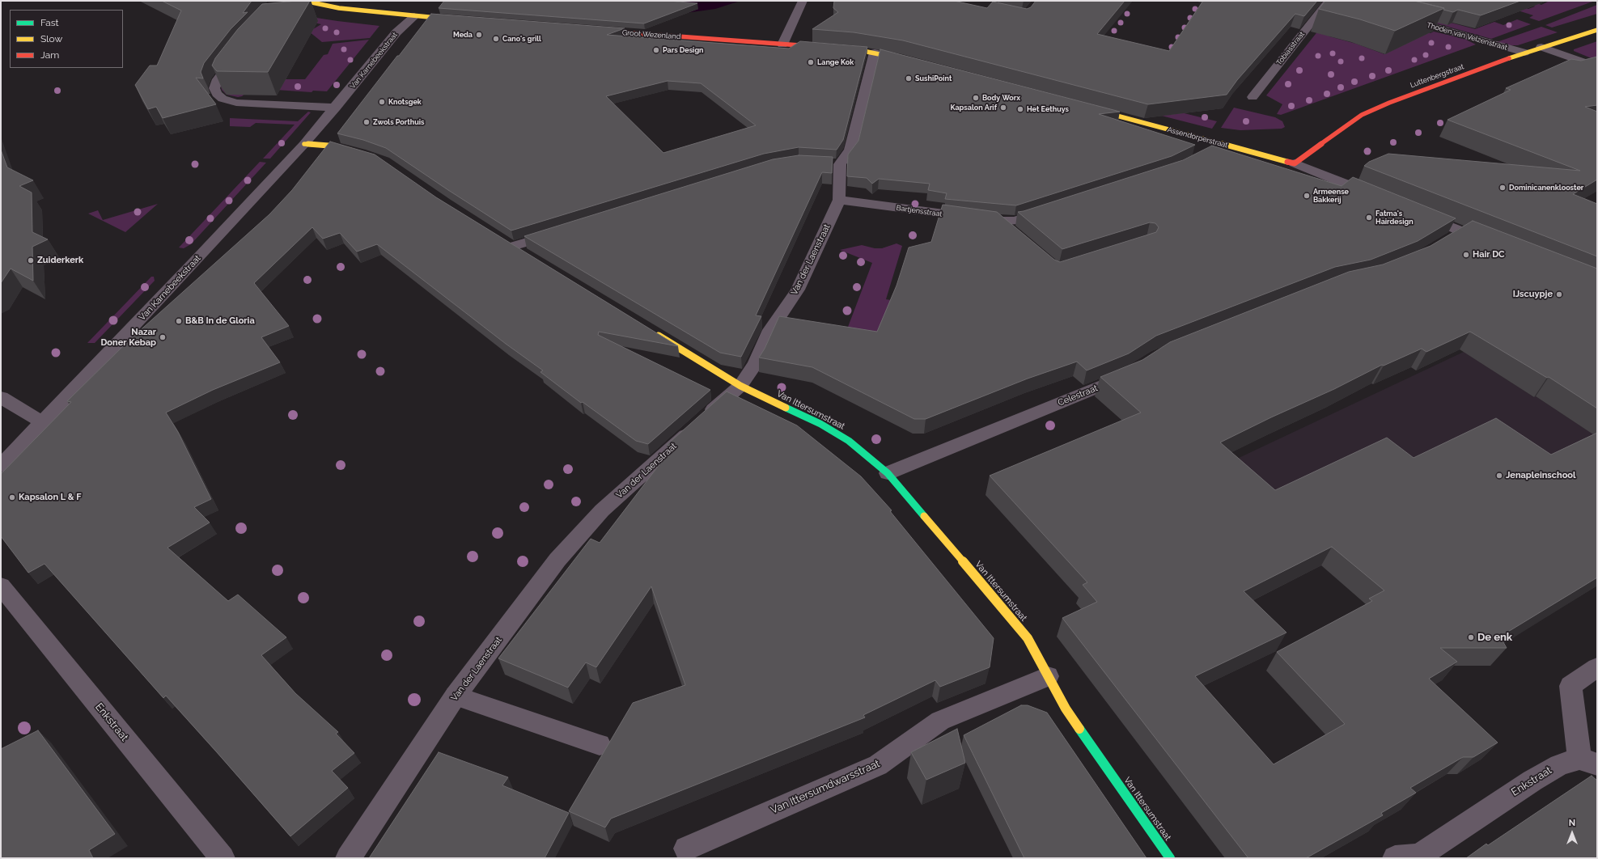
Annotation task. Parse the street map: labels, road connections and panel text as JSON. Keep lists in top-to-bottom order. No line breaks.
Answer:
{"streets":{"main road":["Groot Wezenland","Luttenbergstraat","Assendorperstraat","Van Ittersumstraat"],"street":["Thoden van Velzenstraat","Tobiasstraat","Van Karnebeekstraat","Bartjensstraat","Van der Laenstraat","Celestraat","Enkstraat","Van Ittersumdwarsstraat"]},"crossings":[["Thoden van Velzenstraat","Luttenbergstraat"],["Luttenbergstraat","Assendorperstraat"],["Bartjensstraat","Van der Laenstraat"],["Van der Laenstraat","Van Ittersumstraat"],["Celestraat","Van Ittersumstraat"],["Van Ittersumstraat","Van Ittersumdwarsstraat"]],"places":["Meda","Cano's grill","Pars Design","Lange Kok","SushiPoint","Body Worx","Knotsgek","Kapsalon Arif","Het Eethuys","Zwols Porthuis","Dominicanenklooster","Armeense Bakkerij","Fatma's Hairdesign","Hair DC","Zuiderkerk","IJscuypje","B&B In de Gloria","Nazar Doner Kebap","Jenapleinschool","Kapsalon L & F","De enk"],"legend":["Fast","Slow","Jam"],"north":"top"}
